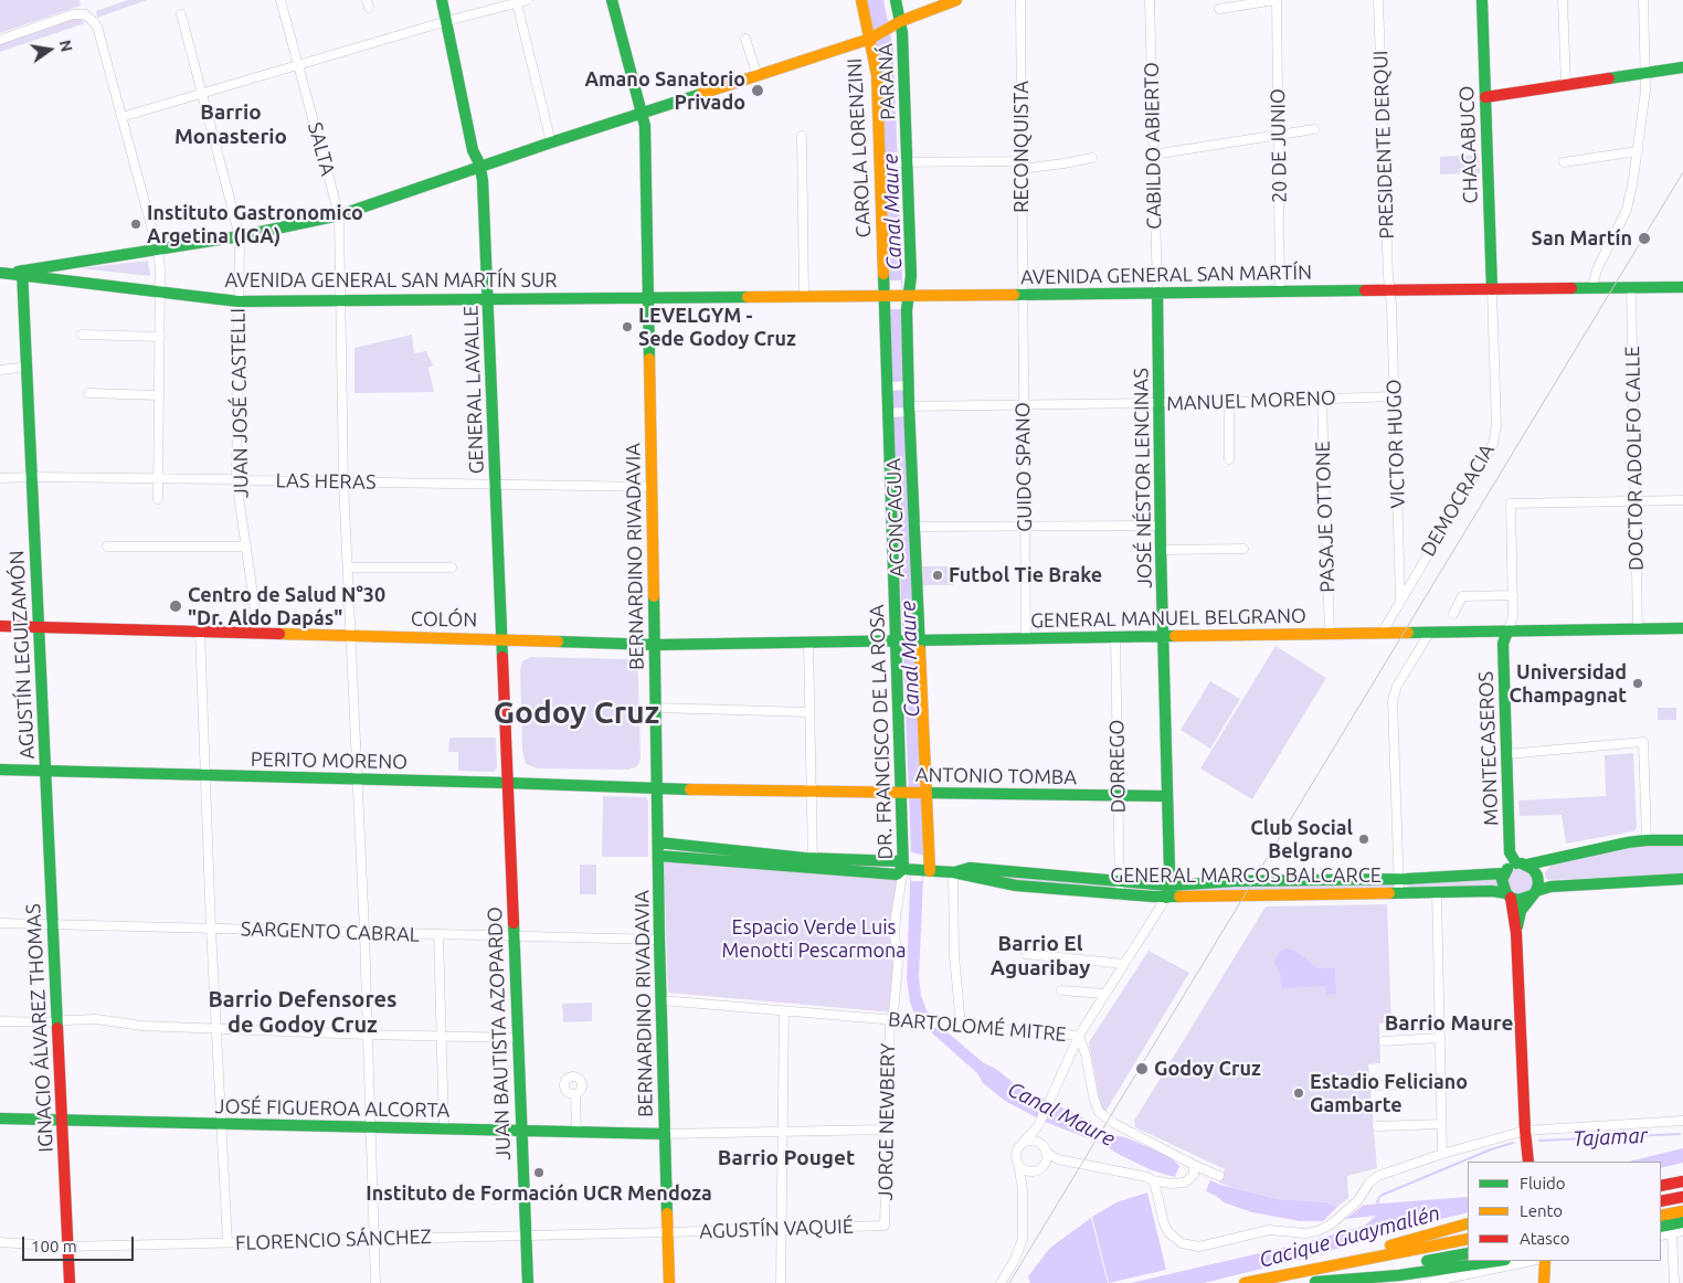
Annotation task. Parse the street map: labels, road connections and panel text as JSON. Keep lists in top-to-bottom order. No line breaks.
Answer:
{"streets":{"main road":["PARANÁ","CHACABUCO","CAROLA LORENZINI","AVENIDA GENERAL SAN MARTÍN","AVENIDA GENERAL SAN MARTÍN SUR","GENERAL LAVALLE","JOSÉ NÉSTOR LENCINAS","ACONCAGUA","BERNARDINO RIVADAVIA","GENERAL MANUEL BELGRANO","COLÓN","AGUSTÍN LEGUIZAMÓN","DR. FRANCISCO DE LA ROSA","MONTECASEROS","PERITO MORENO","ANTONIO TOMBA","GENERAL MARCOS BALCARCE","IGNACIO ÁLVAREZ THOMAS","JUAN BAUTISTA AZOPARDO","JOSÉ FIGUEROA ALCORTA"],"street":["PRESIDENTE DERQUI","CABILDO ABIERTO","20 DE JUNIO","RECONQUISTA","SALTA","MANUEL MORENO","JUAN JOSÉ CASTELLI","VICTOR HUGO","DOCTOR ADOLFO CALLE","GUIDO SPANO","LAS HERAS","DEMOCRACIA","PASAJE OTTONE","DORREGO","SARGENTO CABRAL","BARTOLOMÉ MITRE","JORGE NEWBERY","AGUSTÍN VAQUIÉ","FLORENCIO SÁNCHEZ"]},"crossings":[["PARANÁ","AVENIDA GENERAL SAN MARTÍN"],["PARANÁ","ACONCAGUA"],["PRESIDENTE DERQUI","AVENIDA GENERAL SAN MARTÍN"],["PRESIDENTE DERQUI","VICTOR HUGO"],["CHACABUCO","AVENIDA GENERAL SAN MARTÍN"],["CHACABUCO","DEMOCRACIA"],["CABILDO ABIERTO","AVENIDA GENERAL SAN MARTÍN"],["CABILDO ABIERTO","JOSÉ NÉSTOR LENCINAS"],["20 DE JUNIO","AVENIDA GENERAL SAN MARTÍN"],["RECONQUISTA","AVENIDA GENERAL SAN MARTÍN"],["RECONQUISTA","GUIDO SPANO"],["CAROLA LORENZINI","AVENIDA GENERAL SAN MARTÍN"],["CAROLA LORENZINI","DR. FRANCISCO DE LA ROSA"],["SALTA","AVENIDA GENERAL SAN MARTÍN SUR"],["SALTA","LAS HERAS"],["SALTA","COLÓN"],["SALTA","PERITO MORENO"],["SALTA","SARGENTO CABRAL"],["SALTA","JOSÉ FIGUEROA ALCORTA"],["SALTA","FLORENCIO SÁNCHEZ"],["AVENIDA GENERAL SAN MARTÍN","AVENIDA GENERAL SAN MARTÍN SUR"],["AVENIDA GENERAL SAN MARTÍN","VICTOR HUGO"],["AVENIDA GENERAL SAN MARTÍN","DOCTOR ADOLFO CALLE"],["AVENIDA GENERAL SAN MARTÍN","GUIDO SPANO"],["AVENIDA GENERAL SAN MARTÍN","JOSÉ NÉSTOR LENCINAS"],["AVENIDA GENERAL SAN MARTÍN","DEMOCRACIA"],["AVENIDA GENERAL SAN MARTÍN","ACONCAGUA"],["AVENIDA GENERAL SAN MARTÍN","BERNARDINO RIVADAVIA"],["AVENIDA GENERAL SAN MARTÍN","DR. FRANCISCO DE LA ROSA"],["AVENIDA GENERAL SAN MARTÍN SUR","GENERAL LAVALLE"],["AVENIDA GENERAL SAN MARTÍN SUR","JUAN JOSÉ CASTELLI"],["AVENIDA GENERAL SAN MARTÍN SUR","BERNARDINO RIVADAVIA"],["AVENIDA GENERAL SAN MARTÍN SUR","AGUSTÍN LEGUIZAMÓN"],["GENERAL LAVALLE","LAS HERAS"],["GENERAL LAVALLE","COLÓN"],["GENERAL LAVALLE","PERITO MORENO"],["GENERAL LAVALLE","JUAN BAUTISTA AZOPARDO"],["MANUEL MORENO","VICTOR HUGO"],["MANUEL MORENO","GUIDO SPANO"],["MANUEL MORENO","JOSÉ NÉSTOR LENCINAS"],["MANUEL MORENO","PASAJE OTTONE"],["MANUEL MORENO","ACONCAGUA"],["MANUEL MORENO","DR. FRANCISCO DE LA ROSA"],["JUAN JOSÉ CASTELLI","LAS HERAS"],["JUAN JOSÉ CASTELLI","COLÓN"],["VICTOR HUGO","DEMOCRACIA"],["DOCTOR ADOLFO CALLE","GENERAL MANUEL BELGRANO"],["GUIDO SPANO","GENERAL MANUEL BELGRANO"],["JOSÉ NÉSTOR LENCINAS","GENERAL MANUEL BELGRANO"],["JOSÉ NÉSTOR LENCINAS","ANTONIO TOMBA"],["JOSÉ NÉSTOR LENCINAS","GENERAL MARCOS BALCARCE"],["LAS HERAS","BERNARDINO RIVADAVIA"],["LAS HERAS","AGUSTÍN LEGUIZAMÓN"],["DEMOCRACIA","GENERAL MANUEL BELGRANO"],["PASAJE OTTONE","GENERAL MANUEL BELGRANO"],["ACONCAGUA","GENERAL MANUEL BELGRANO"],["ACONCAGUA","ANTONIO TOMBA"],["ACONCAGUA","GENERAL MARCOS BALCARCE"],["BERNARDINO RIVADAVIA","GENERAL MANUEL BELGRANO"],["BERNARDINO RIVADAVIA","COLÓN"],["BERNARDINO RIVADAVIA","PERITO MORENO"],["BERNARDINO RIVADAVIA","ANTONIO TOMBA"],["BERNARDINO RIVADAVIA","GENERAL MARCOS BALCARCE"],["BERNARDINO RIVADAVIA","SARGENTO CABRAL"],["BERNARDINO RIVADAVIA","BARTOLOMÉ MITRE"],["BERNARDINO RIVADAVIA","JOSÉ FIGUEROA ALCORTA"],["BERNARDINO RIVADAVIA","AGUSTÍN VAQUIÉ"],["BERNARDINO RIVADAVIA","FLORENCIO SÁNCHEZ"],["GENERAL MANUEL BELGRANO","COLÓN"],["GENERAL MANUEL BELGRANO","DR. FRANCISCO DE LA ROSA"],["GENERAL MANUEL BELGRANO","MONTECASEROS"],["GENERAL MANUEL BELGRANO","DORREGO"],["COLÓN","AGUSTÍN LEGUIZAMÓN"],["AGUSTÍN LEGUIZAMÓN","PERITO MORENO"],["AGUSTÍN LEGUIZAMÓN","IGNACIO ÁLVAREZ THOMAS"],["DR. FRANCISCO DE LA ROSA","ANTONIO TOMBA"],["DR. FRANCISCO DE LA ROSA","GENERAL MARCOS BALCARCE"],["DR. FRANCISCO DE LA ROSA","JORGE NEWBERY"],["MONTECASEROS","GENERAL MARCOS BALCARCE"],["PERITO MORENO","ANTONIO TOMBA"],["PERITO MORENO","IGNACIO ÁLVAREZ THOMAS"],["PERITO MORENO","JUAN BAUTISTA AZOPARDO"],["DORREGO","ANTONIO TOMBA"],["DORREGO","GENERAL MARCOS BALCARCE"],["GENERAL MARCOS BALCARCE","JORGE NEWBERY"],["SARGENTO CABRAL","IGNACIO ÁLVAREZ THOMAS"],["SARGENTO CABRAL","JUAN BAUTISTA AZOPARDO"],["BARTOLOMÉ MITRE","JORGE NEWBERY"],["IGNACIO ÁLVAREZ THOMAS","JOSÉ FIGUEROA ALCORTA"],["IGNACIO ÁLVAREZ THOMAS","FLORENCIO SÁNCHEZ"],["JUAN BAUTISTA AZOPARDO","JOSÉ FIGUEROA ALCORTA"],["JUAN BAUTISTA AZOPARDO","FLORENCIO SÁNCHEZ"],["JORGE NEWBERY","AGUSTÍN VAQUIÉ"],["AGUSTÍN VAQUIÉ","FLORENCIO SÁNCHEZ"]],"districts":["Barrio Monasterio","Godoy Cruz","Barrio El Aguaribay","Barrio Defensores de Godoy Cruz","Barrio Maure","Barrio Pouget"],"water":["Canal Maure","Tajamar","Cacique Guaymallén"],"parks":["Espacio Verde Luis Menotti Pescarmona"],"places":["Amano Sanatorio Privado","Instituto Gastronomico Argetina (IGA)","San Martín","LEVELGYM - Sede Godoy Cruz","Futbol Tie Brake","Centro de Salud N°30 \"Dr. Aldo Dapás\"","Universidad Champagnat","Club Social Belgrano","Godoy Cruz","Estadio Feliciano Gambarte","Instituto de Formación UCR Mendoza"],"legend":["Fluido","Lento","Atasco"],"scale_bar":"100 m","north":"right"}
